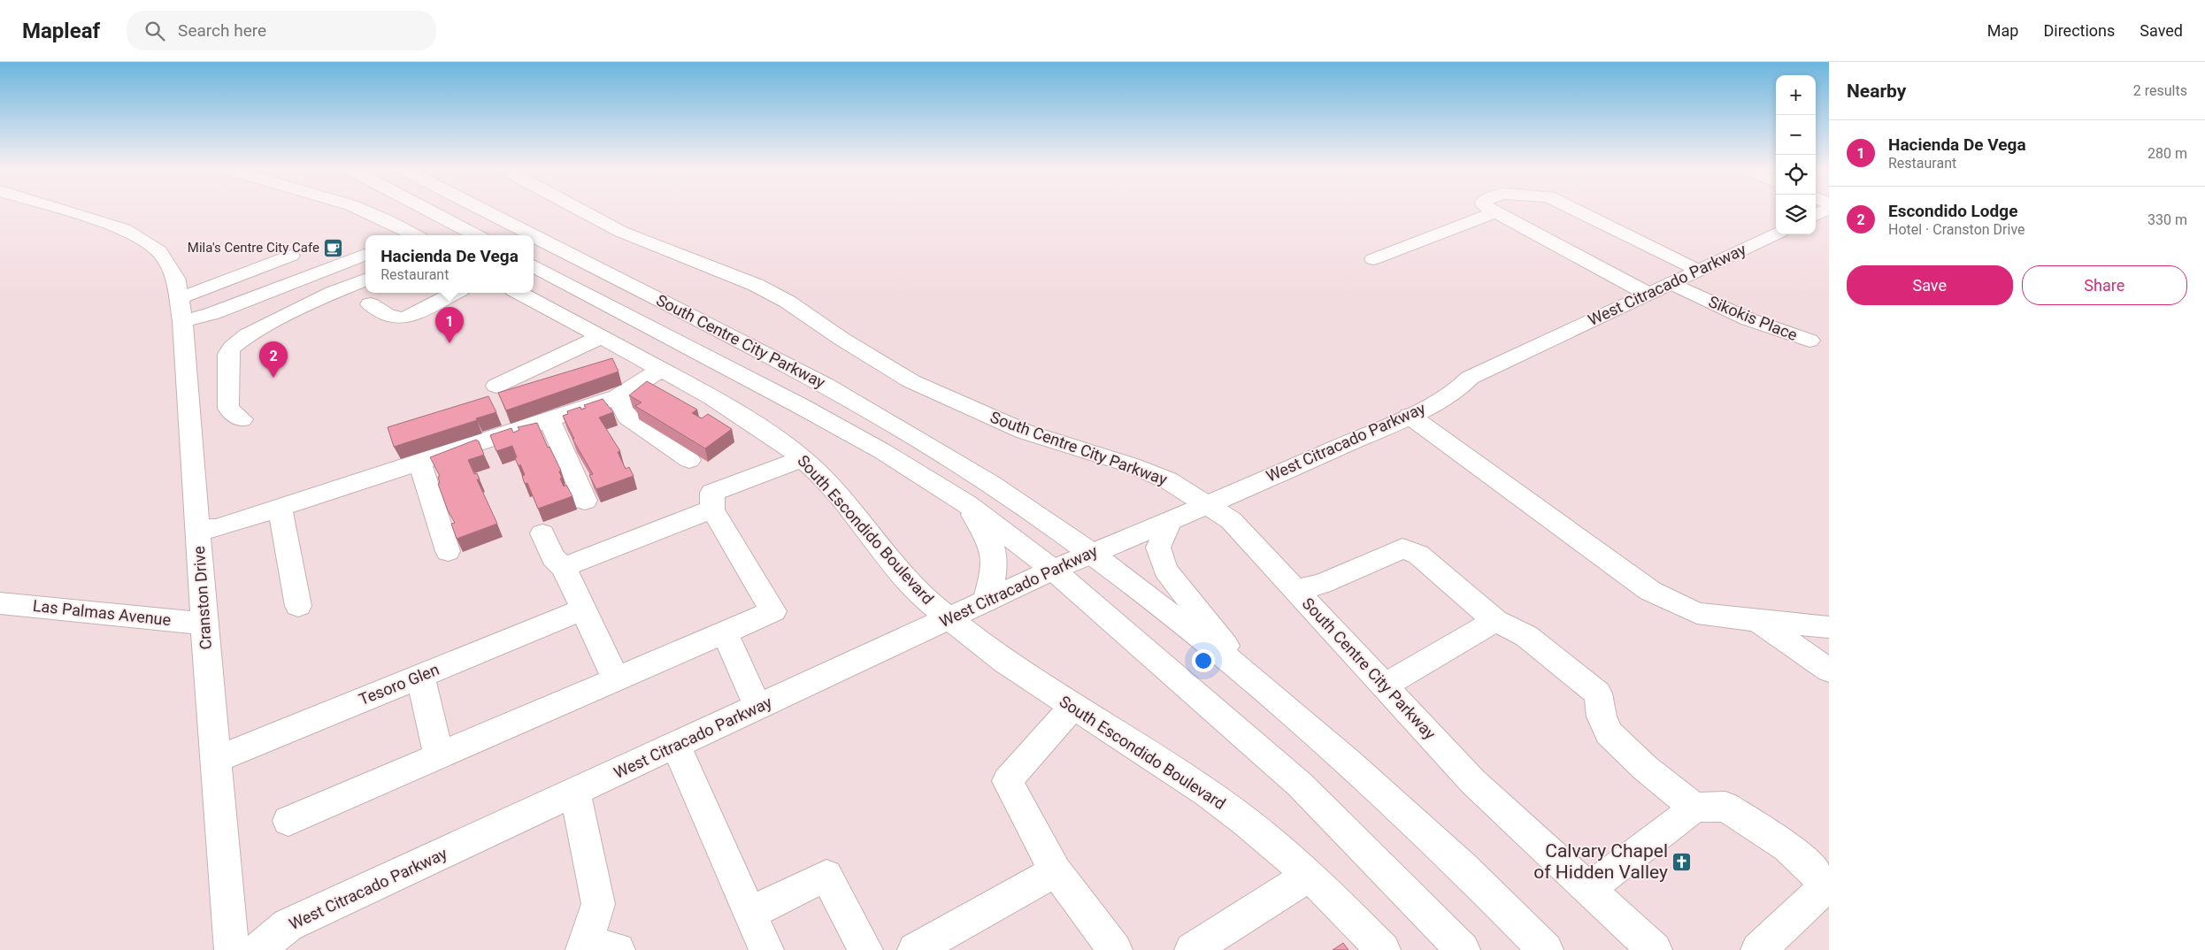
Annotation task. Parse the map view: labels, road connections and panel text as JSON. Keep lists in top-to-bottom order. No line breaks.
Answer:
{"streets":{"main road":["West Citracado Parkway","Sikokis Place","South Centre City Parkway","South Escondido Boulevard","Cranston Drive","Las Palmas Avenue","Tesoro Glen"]},"crossings":[["West Citracado Parkway","Sikokis Place"],["West Citracado Parkway","South Centre City Parkway"],["West Citracado Parkway","South Escondido Boulevard"],["Cranston Drive","Las Palmas Avenue"],["Cranston Drive","Tesoro Glen"]],"places":{"cafe":["Mila's Centre City Cafe"],"church":["Calvary Chapel of Hidden Valley"]},"page":{"header":"Mapleaf","search":"Search here","nav":["Map","Directions","Saved"],"heading":["Nearby","2 results"],"map_buttons":["+","−"],"list":[{"mark":"1","name":"Hacienda De Vega","note":"Restaurant","value":"280 m"},{"mark":"2","name":"Escondido Lodge","note":"Hotel · Cranston Drive","value":"330 m"}],"popup":["Hacienda De Vega","Restaurant"],"buttons":["Save","Share"],"pins":["1","2"]}}
